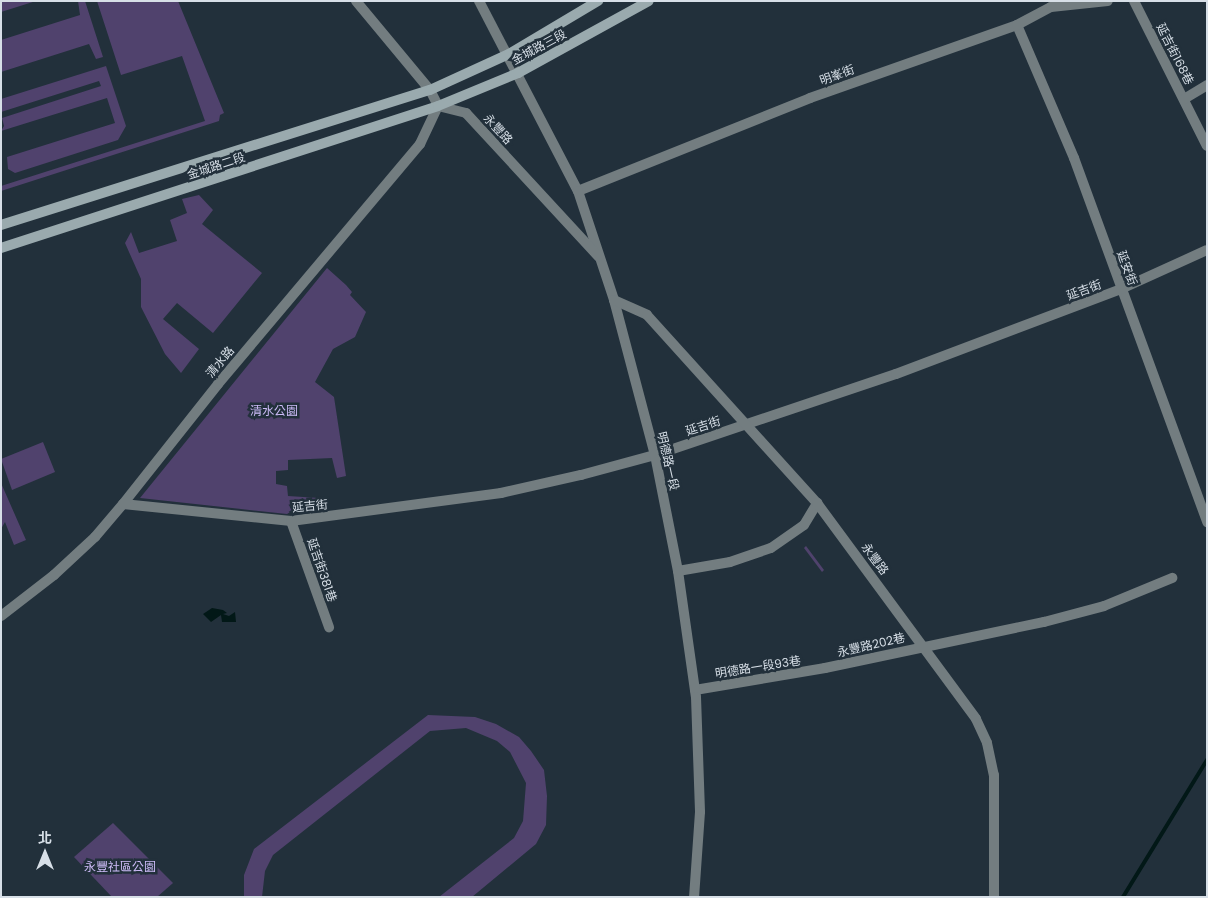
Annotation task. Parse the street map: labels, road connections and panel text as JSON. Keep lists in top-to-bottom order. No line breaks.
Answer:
{"streets":{"main road":["金城路三段","金城路二段"],"street":["延吉街168巷","明峯街","永豐路","延安街","延吉街","清水路","明德路一段","延吉街381巷","永豐路202巷","明德路一段93巷"]},"crossings":[["金城路三段","永豐路"],["金城路三段","金城路二段"],["金城路三段","清水路"],["金城路三段","明德路一段"],["明峯街","延安街"],["明峯街","明德路一段"],["永豐路","金城路二段"],["永豐路","延吉街"],["永豐路","清水路"],["永豐路","明德路一段"],["永豐路","永豐路202巷"],["金城路二段","清水路"],["延安街","延吉街"],["延吉街","清水路"],["延吉街","明德路一段"],["延吉街","延吉街381巷"],["明德路一段","明德路一段93巷"],["永豐路202巷","明德路一段93巷"]],"parks":["清水公園","永豐社區公園"],"north":"top"}
